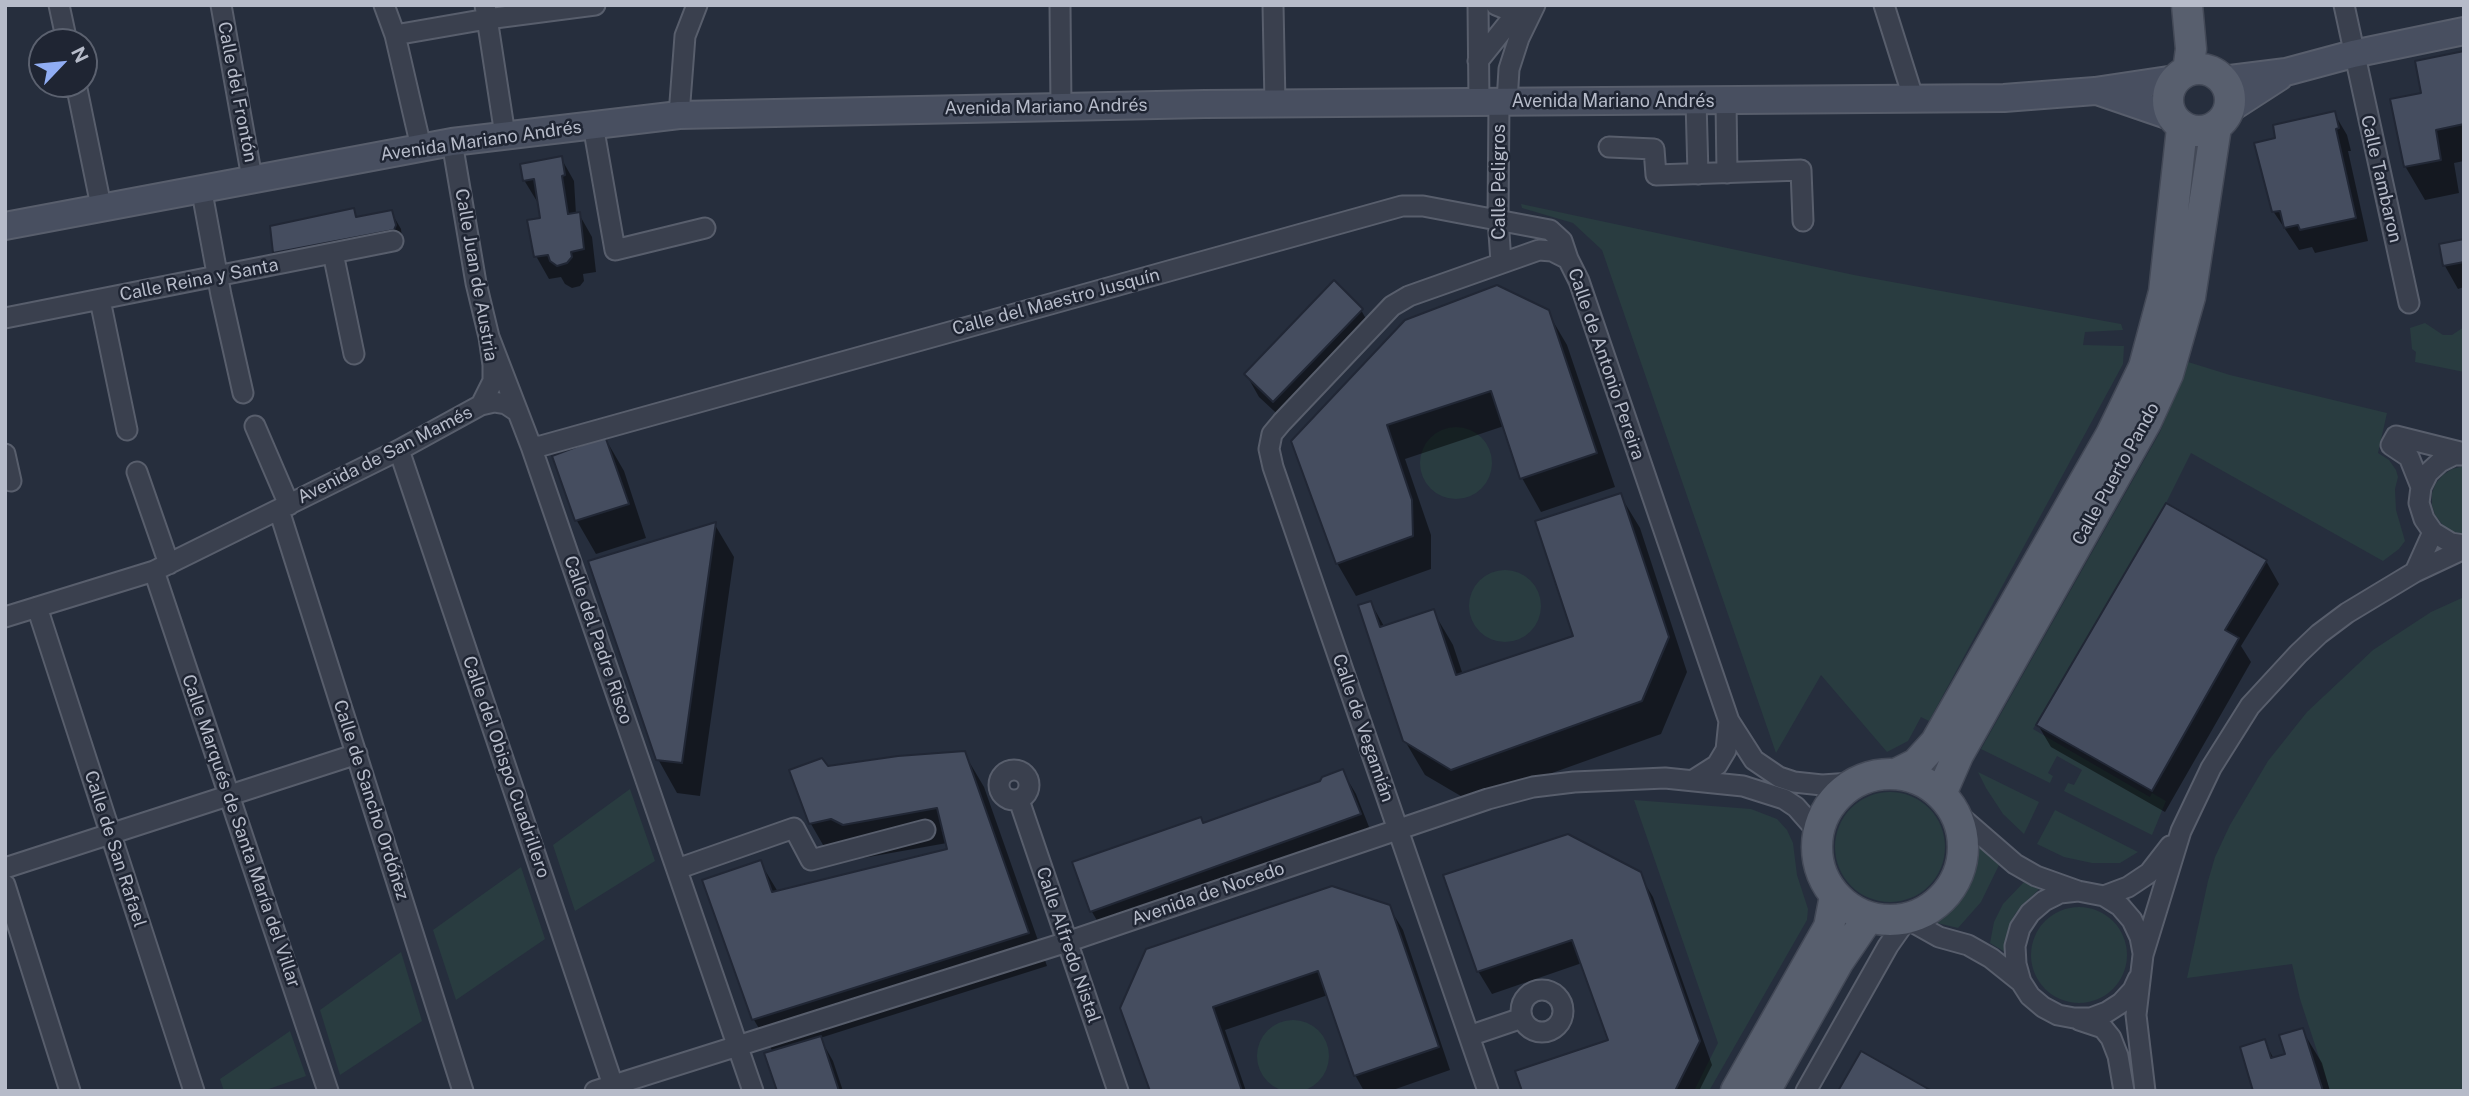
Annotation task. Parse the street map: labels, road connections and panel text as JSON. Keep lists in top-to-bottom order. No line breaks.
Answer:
{"streets":{"main road":["Avenida Mariano Andrés","Calle Puerto Pando"],"street":["Calle del Frontón","Calle Tambaron","Calle Peligros","Calle Juan de Austria","Calle Reina y Santa","Calle del Maestro Jusquín","Calle de Antonio Pereira","Avenida de San Mamés","Calle del Padre Risco","Calle de Vegamián","Calle del Obispo Cuadrillero","Calle de Sancho Ordóñez","Calle Marqués de Santa María del Villar","Calle de San Rafael","Avenida de Nocedo","Calle Alfredo Nistal"]},"crossings":[["Calle del Frontón","Avenida Mariano Andrés"],["Avenida Mariano Andrés","Calle Tambaron"],["Avenida Mariano Andrés","Calle Peligros"],["Avenida Mariano Andrés","Calle Juan de Austria"],["Avenida Mariano Andrés","Calle Puerto Pando"],["Calle Peligros","Calle del Maestro Jusquín"],["Calle Peligros","Calle de Antonio Pereira"],["Calle Juan de Austria","Avenida de San Mamés"],["Calle Juan de Austria","Calle del Padre Risco"],["Calle del Maestro Jusquín","Calle de Antonio Pereira"],["Calle del Maestro Jusquín","Calle del Padre Risco"],["Calle de Antonio Pereira","Calle Puerto Pando"],["Calle de Antonio Pereira","Calle de Vegamián"],["Calle de Antonio Pereira","Avenida de Nocedo"],["Avenida de San Mamés","Calle del Obispo Cuadrillero"],["Avenida de San Mamés","Calle de Sancho Ordóñez"],["Avenida de San Mamés","Calle Marqués de Santa María del Villar"],["Avenida de San Mamés","Calle de San Rafael"],["Calle Puerto Pando","Avenida de Nocedo"],["Calle del Padre Risco","Avenida de Nocedo"],["Calle de Vegamián","Avenida de Nocedo"],["Calle del Obispo Cuadrillero","Avenida de Nocedo"],["Avenida de Nocedo","Calle Alfredo Nistal"]],"north":"top right"}
